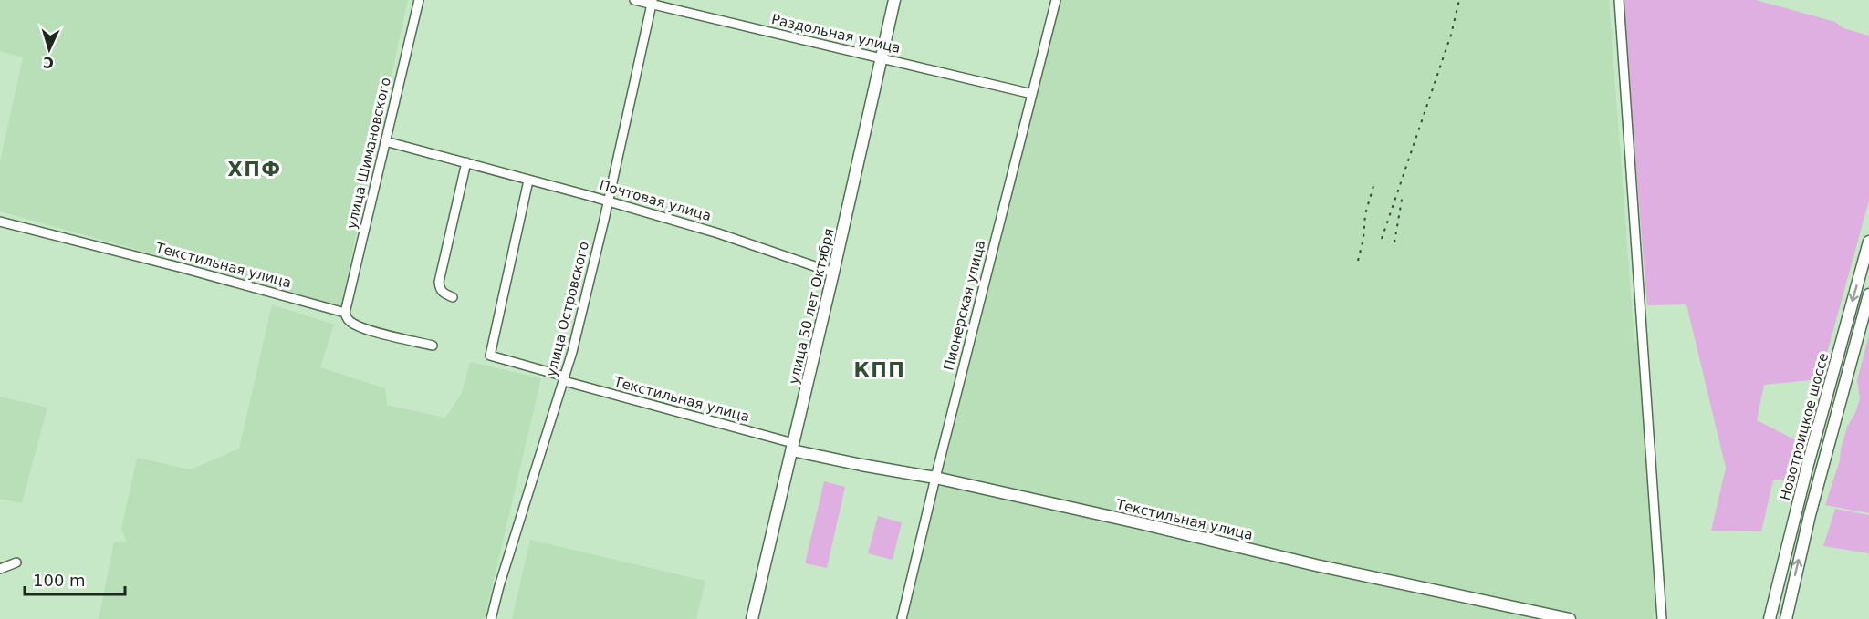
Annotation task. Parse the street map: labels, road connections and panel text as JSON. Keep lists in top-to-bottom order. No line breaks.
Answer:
{"streets":{"main road":["Текстильная улица","улица 50 лет Октября","Новотроицкое шоссе"],"street":["Раздольная улица","улица Шимановского","Почтовая улица","Пионерская улица","улица Островского"]},"crossings":[["Раздольная улица","Пионерская улица"],["Раздольная улица","улица 50 лет Октября"],["Раздольная улица","улица Островского"],["улица Шимановского","Почтовая улица"],["улица Шимановского","Текстильная улица"],["Почтовая улица","Текстильная улица"],["Почтовая улица","улица 50 лет Октября"],["Почтовая улица","улица Островского"],["Текстильная улица","Пионерская улица"],["Текстильная улица","улица 50 лет Октября"],["Текстильная улица","улица Островского"]],"districts":["ХПФ","КПП"],"scale_bar":"100 m","north":"bottom"}
